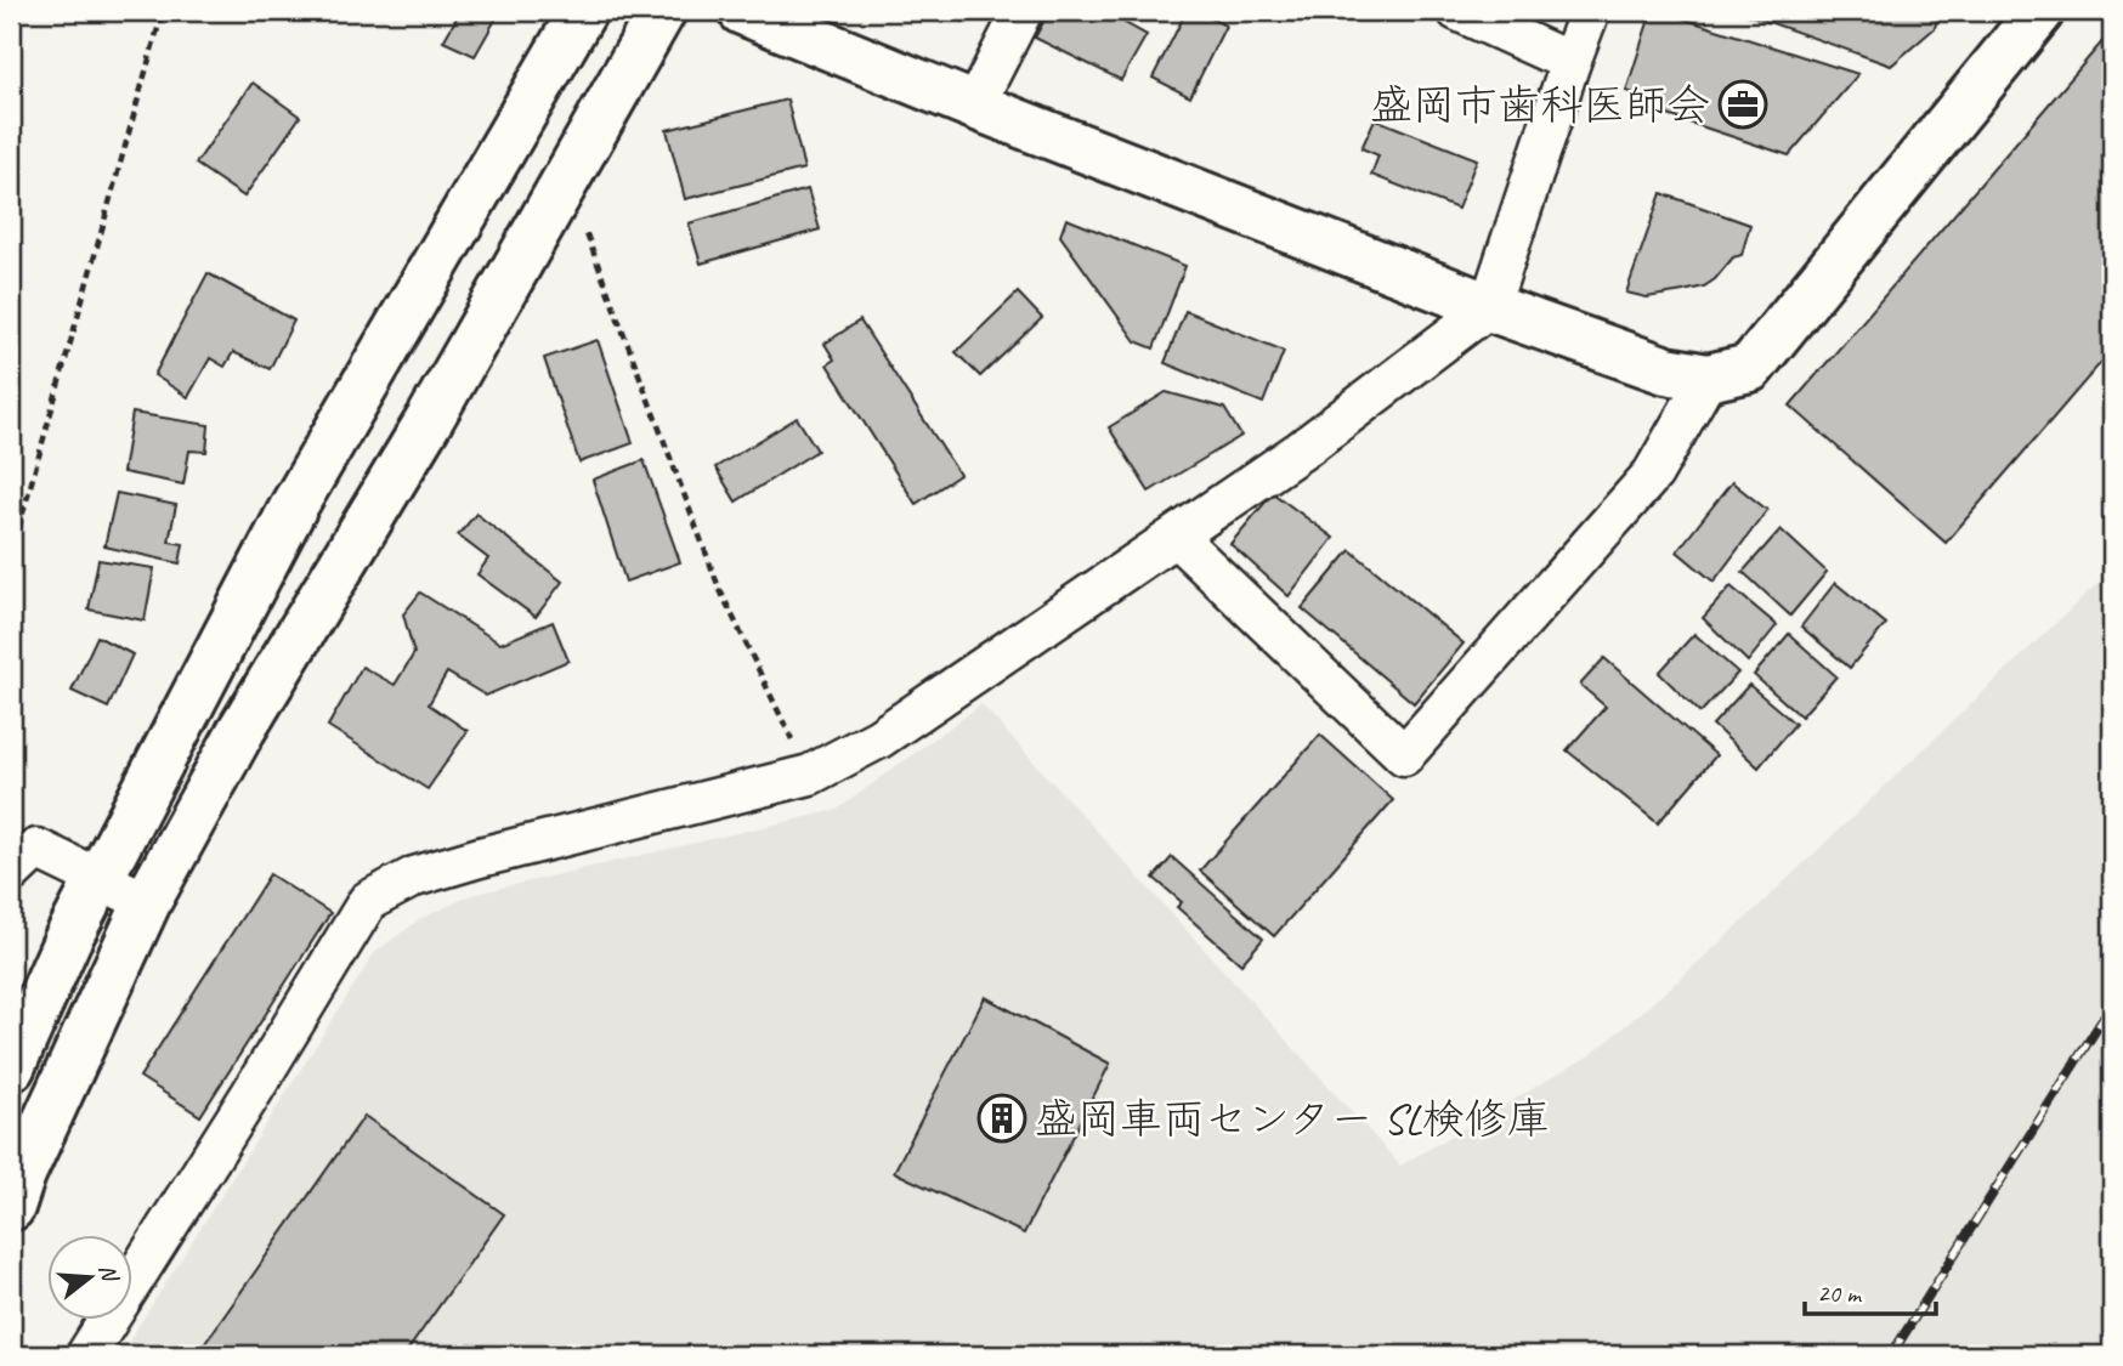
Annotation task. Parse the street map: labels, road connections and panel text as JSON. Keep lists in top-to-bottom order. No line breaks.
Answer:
{"places":{"office":["盛岡市歯科医師会"],"building":["盛岡車両センター SL検修庫"]},"scale_bar":"20 m","north":"right"}
